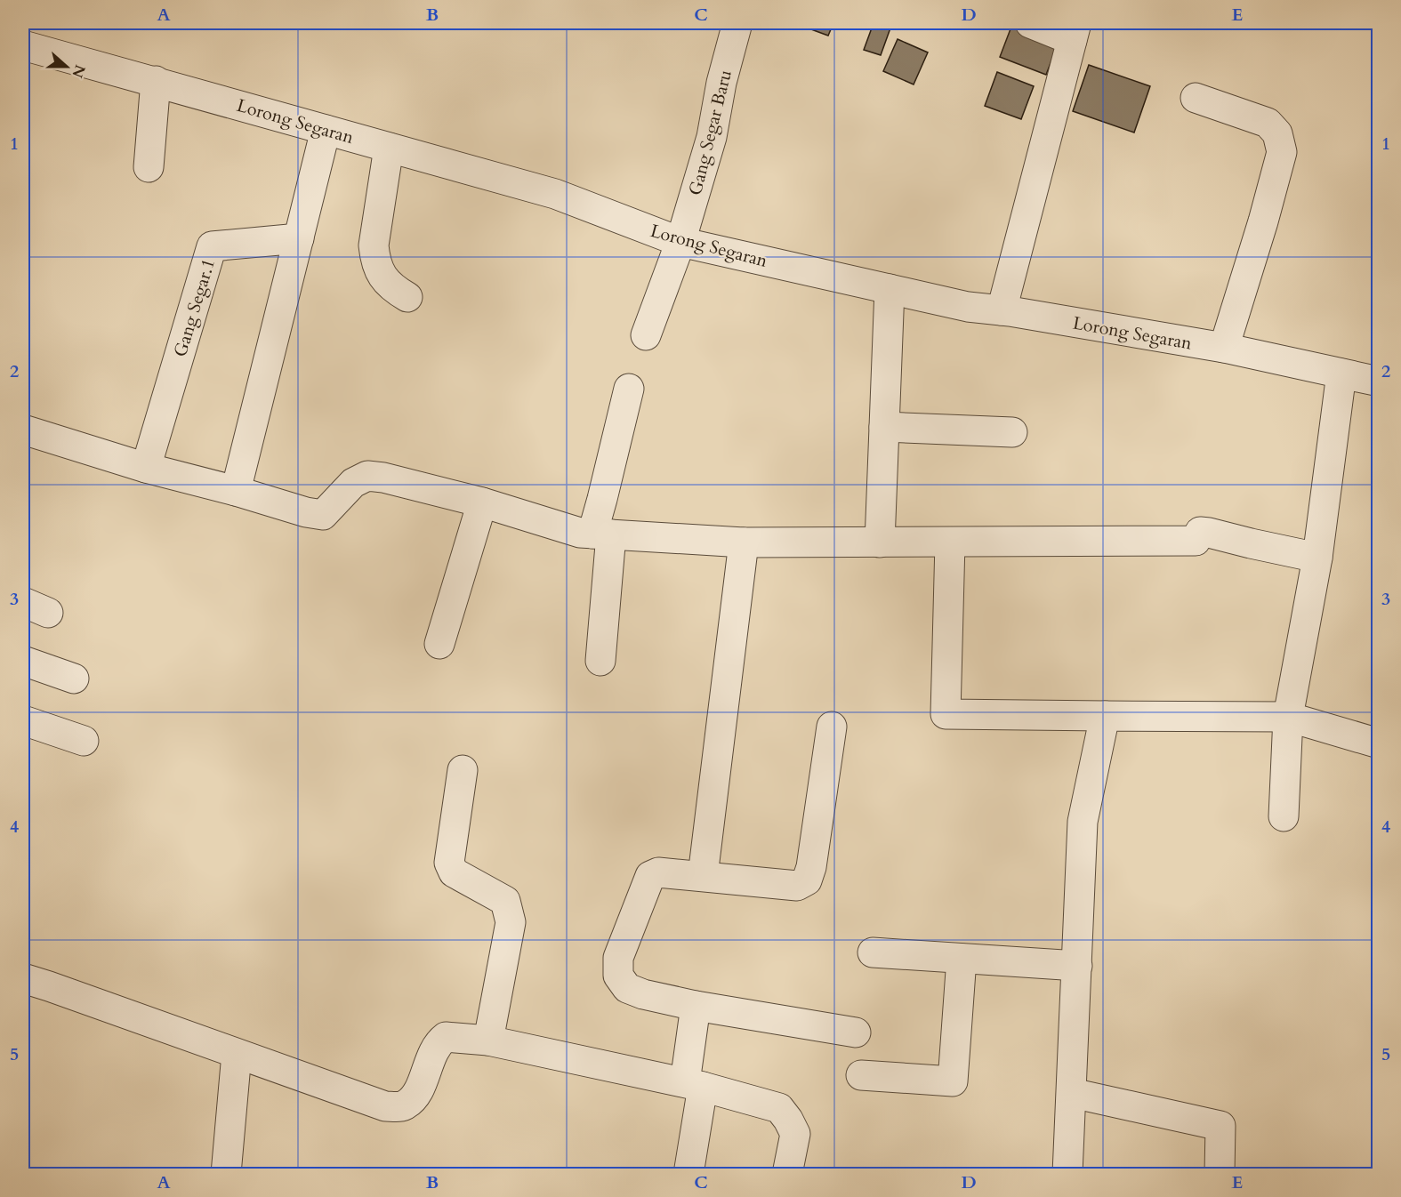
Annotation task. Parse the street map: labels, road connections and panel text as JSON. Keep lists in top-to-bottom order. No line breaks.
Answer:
{"streets":{"street":["Lorong Segaran","Gang Segar Baru","Gang Segar.1"]},"crossings":[["Lorong Segaran","Gang Segar Baru"]],"north":"right","grid":{"columns":["A","B","C","D","E"],"rows":["1","2","3","4","5"]}}
